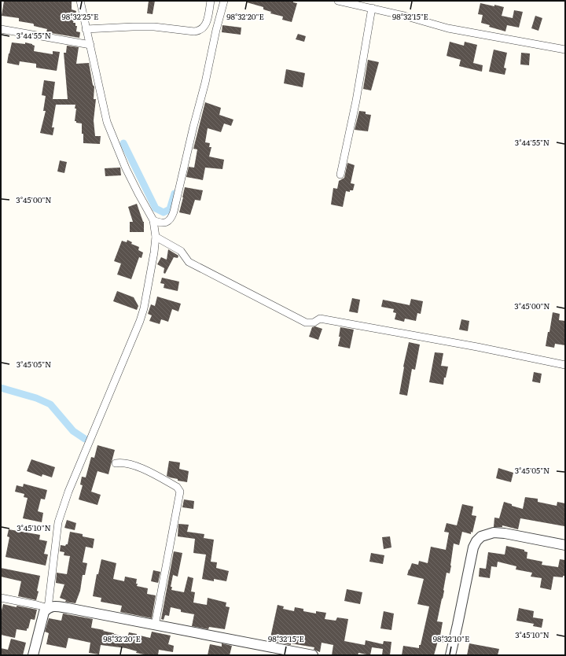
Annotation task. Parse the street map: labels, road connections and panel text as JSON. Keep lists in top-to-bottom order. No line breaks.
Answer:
{"coordinates":["98°32'25\"E","98°32'20\"E","98°32'15\"E","3°44'55\"N","3°45'00\"N","3°45'05\"N","3°45'10\"N","98°32'10\"E"]}
